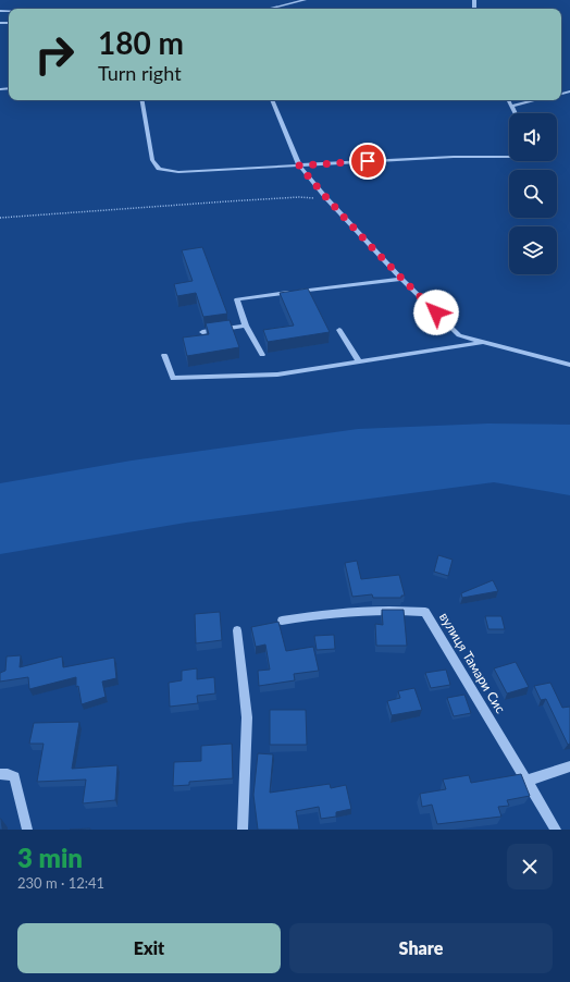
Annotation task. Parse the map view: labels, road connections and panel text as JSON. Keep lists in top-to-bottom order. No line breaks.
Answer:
{"streets":{"street":["вулиця Тамари Сис"]},"page":{"turn":["180 m","Turn right"],"heading":["3 min","230 m · 12:41"],"buttons":["Exit","Share"]}}
